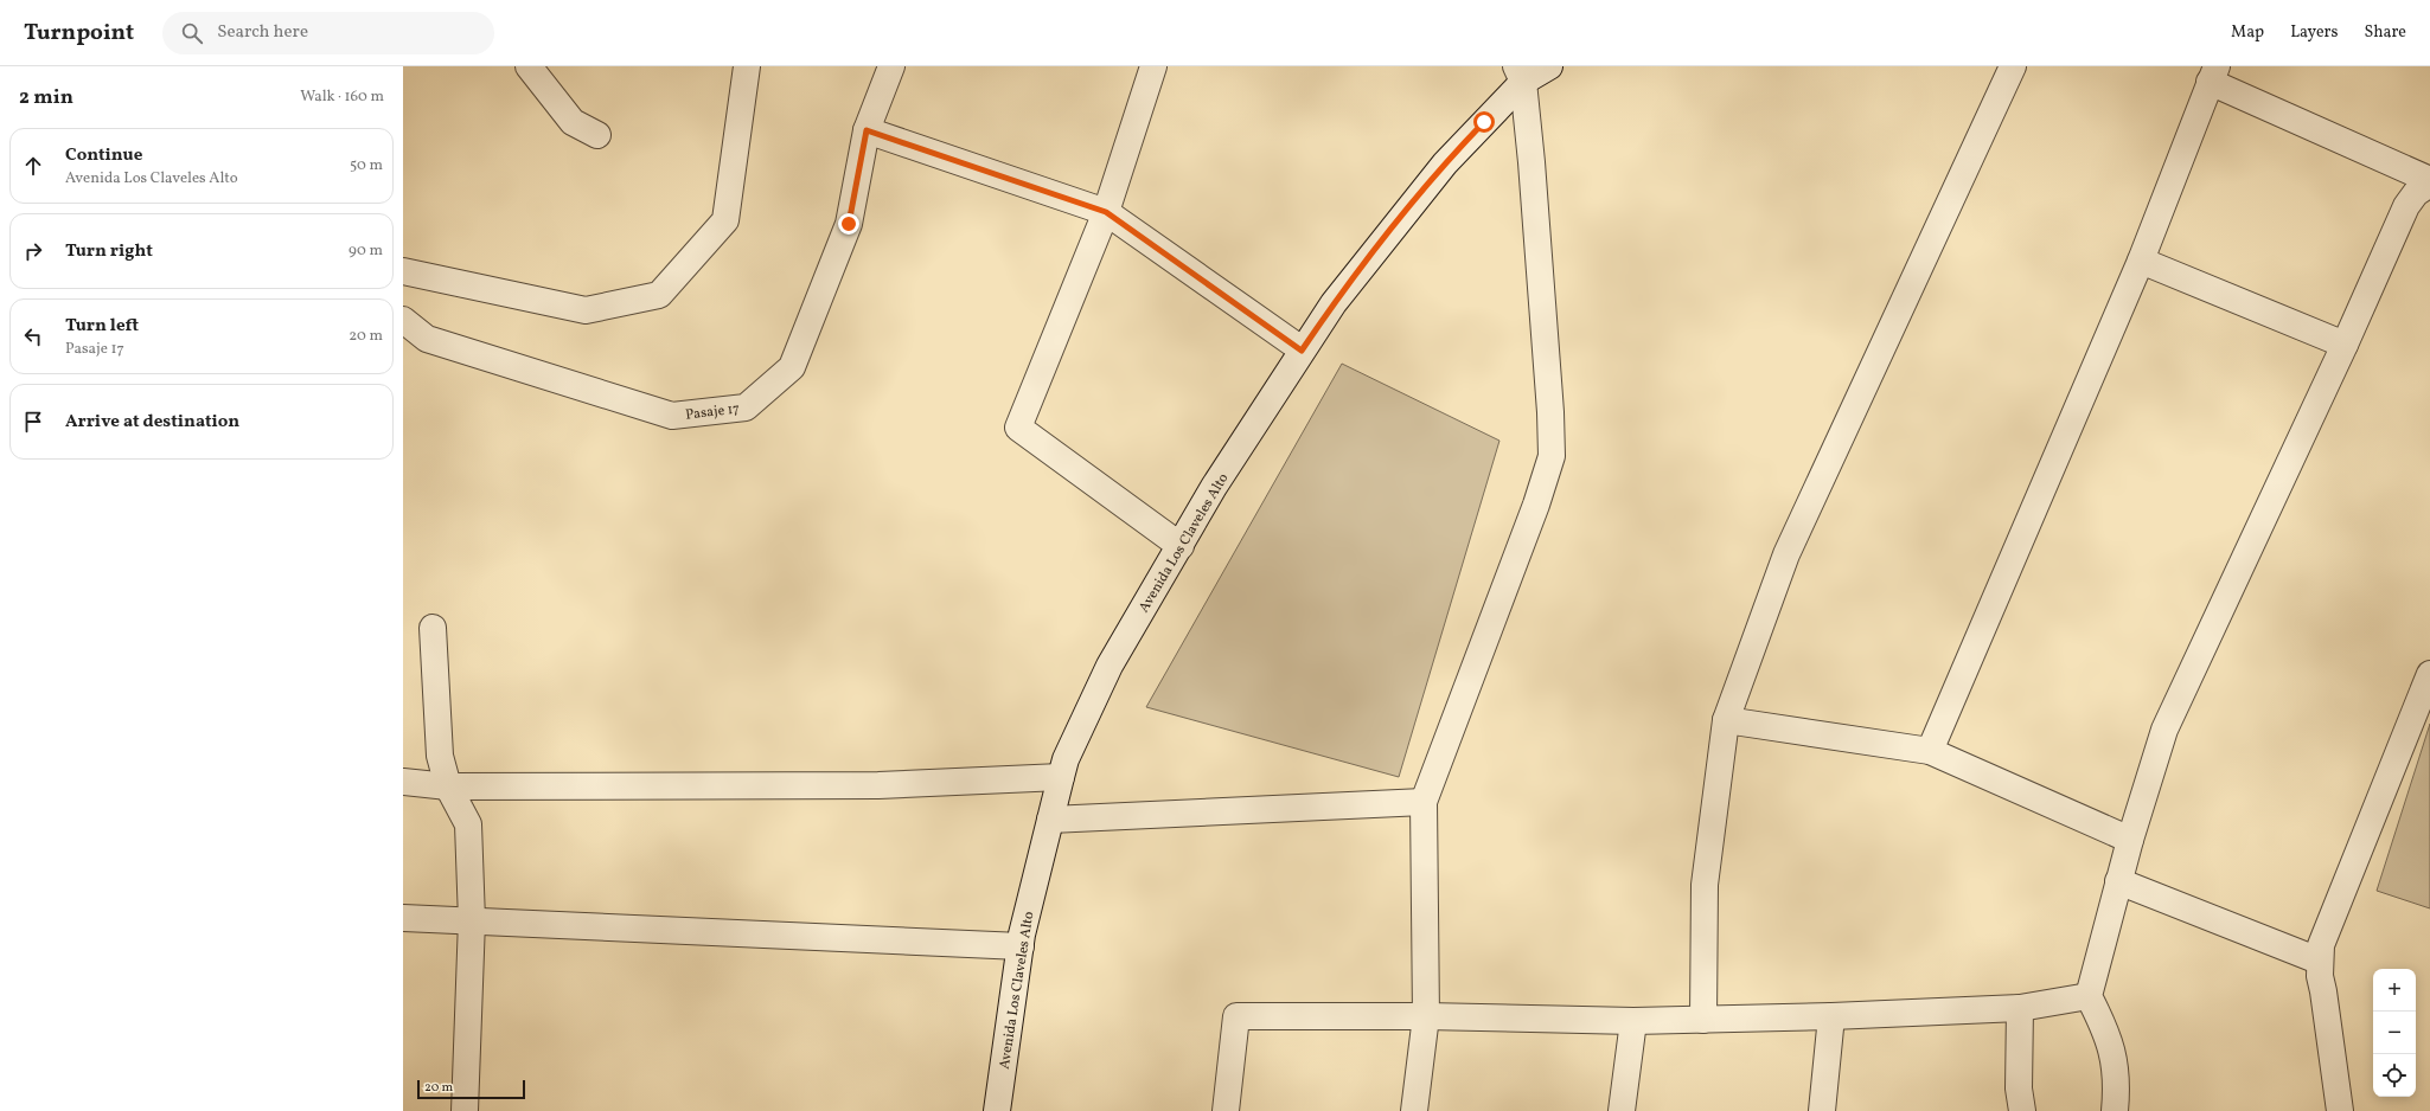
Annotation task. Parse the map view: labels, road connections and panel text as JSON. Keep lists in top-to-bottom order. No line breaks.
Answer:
{"streets":{"street":["Pasaje 17","Avenida Los Claveles Alto"]},"scale_bar":"20 m","page":{"header":"Turnpoint","search":"Search here","nav":["Map","Layers","Share"],"heading":["2 min","Walk · 160 m"],"list":[["Continue","Avenida Los Claveles Alto","50 m"],["Turn right","90 m"],["Turn left","Pasaje 17","20 m"],"Arrive at destination"],"map_buttons":["+","−"],"scale":"20 m"}}
